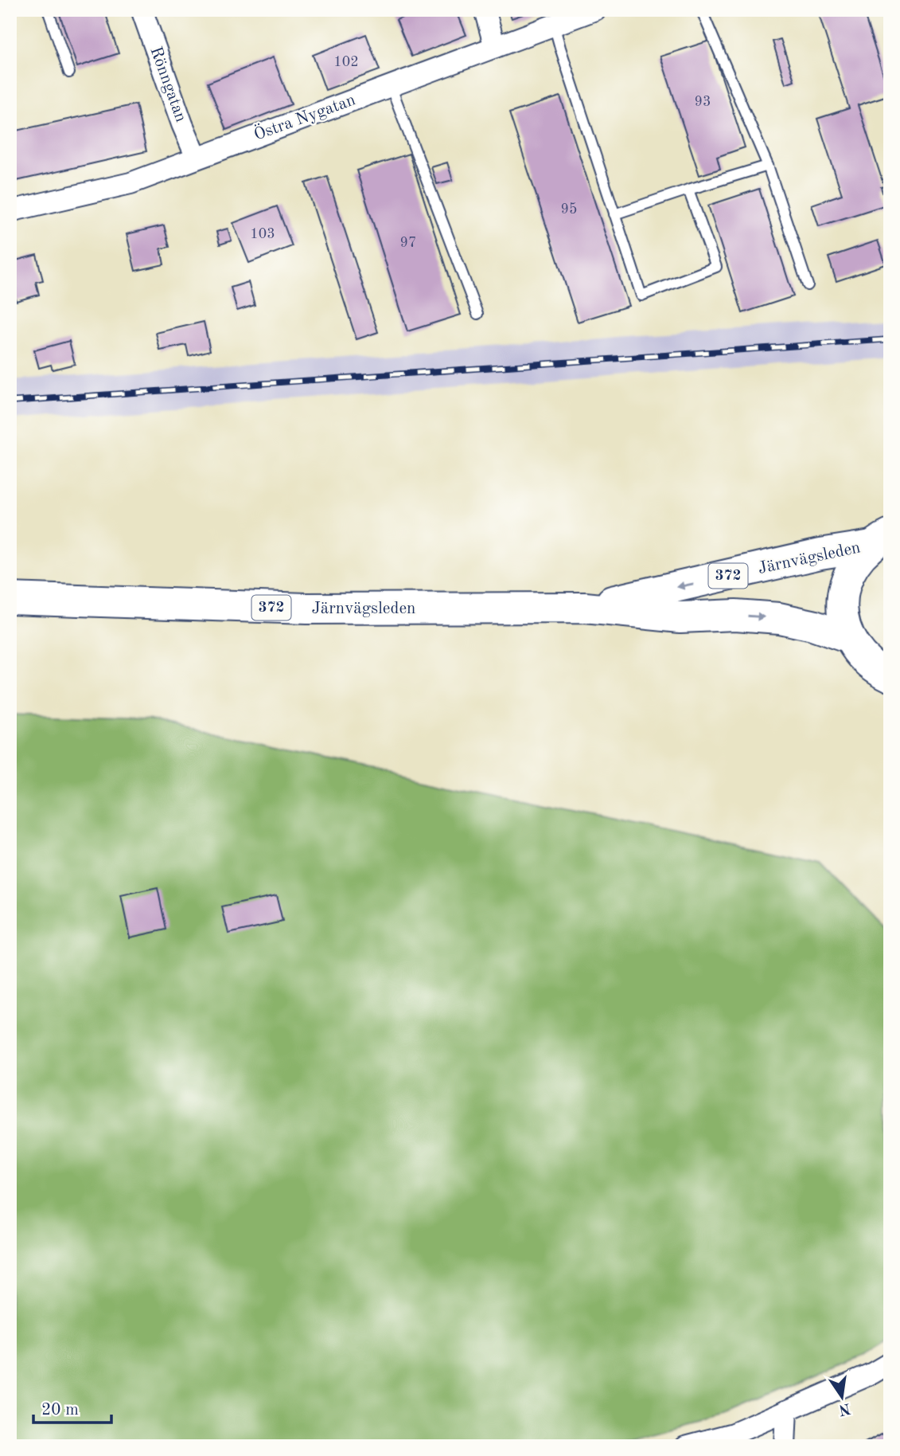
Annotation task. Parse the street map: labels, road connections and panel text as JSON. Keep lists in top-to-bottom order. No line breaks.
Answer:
{"streets":{"main road":["Järnvägsleden","372"],"street":["Rönngatan","Östra Nygatan"]},"crossings":[["Rönngatan","Östra Nygatan"],["Järnvägsleden","372"]],"house_numbers":["102","93","95","103","97"],"scale_bar":"20 m","north":"bottom"}
